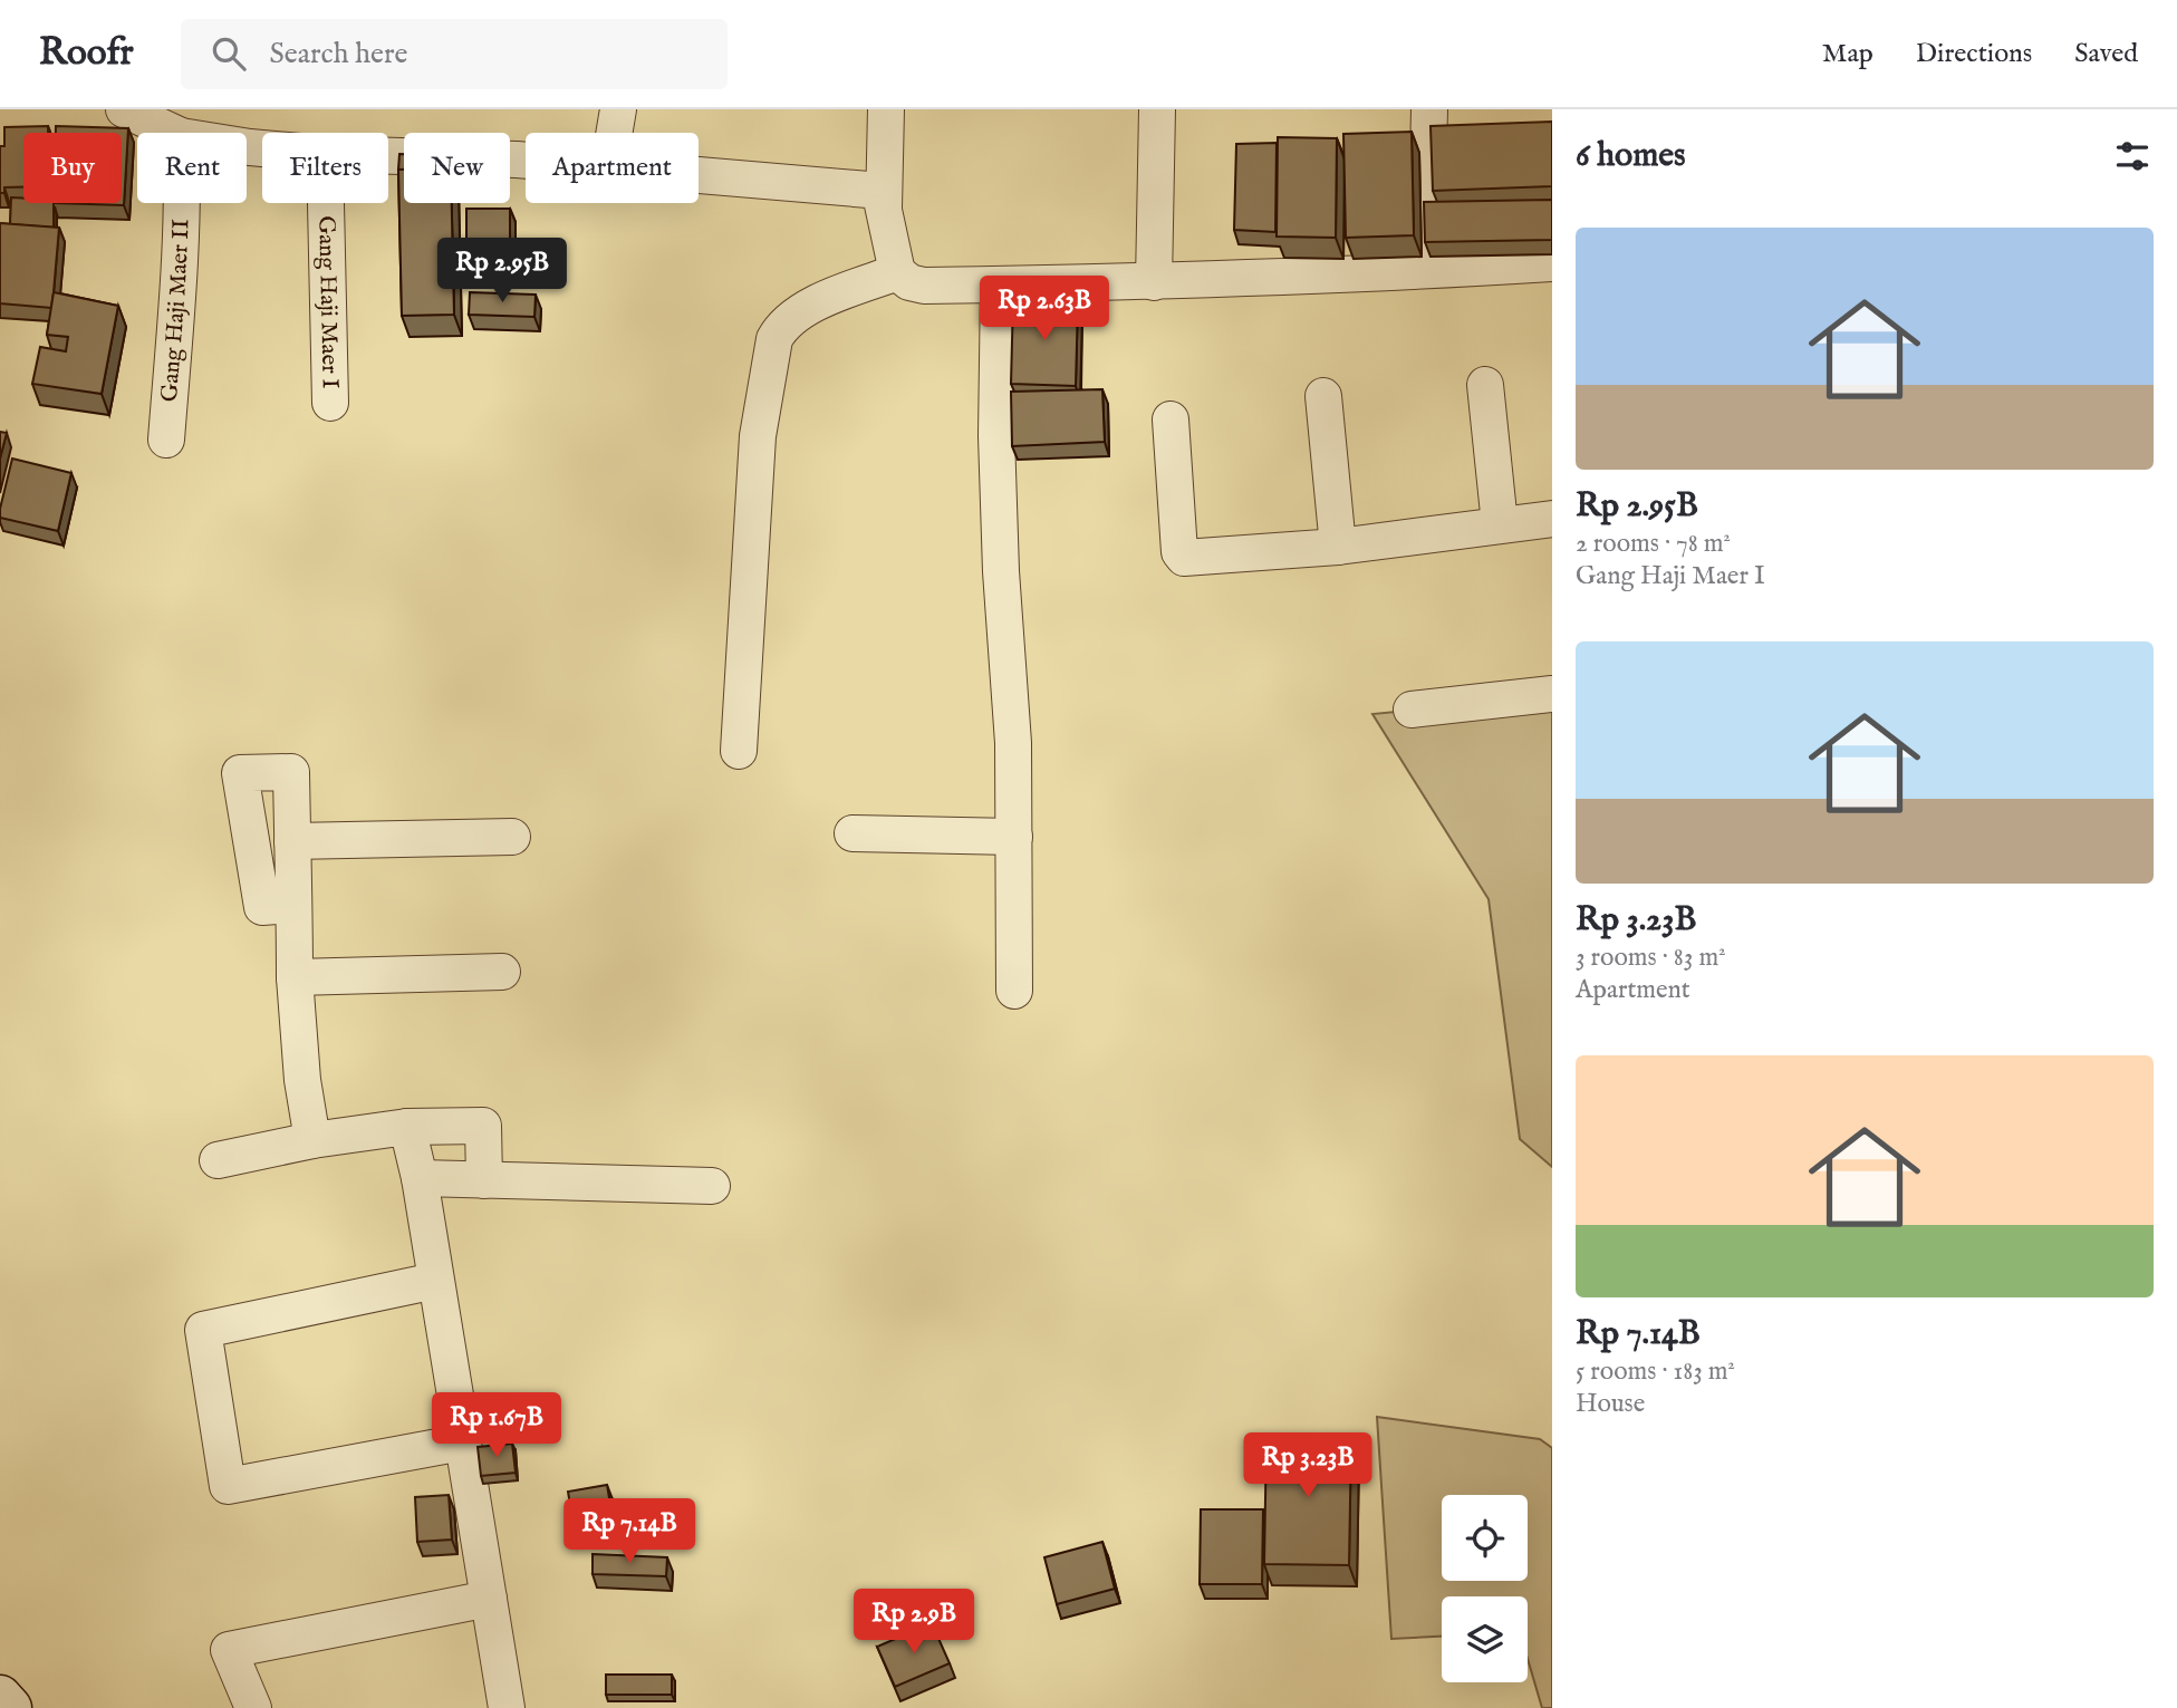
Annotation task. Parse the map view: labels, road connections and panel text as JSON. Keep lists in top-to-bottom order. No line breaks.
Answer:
{"streets":{"street":["Gang Haji Maer I","Gang Haji Maer II"]},"page":{"header":"Roofr","search":"Search here","nav":["Map","Directions","Saved"],"heading":"6 homes","chip":["Buy","Rent","Filters","New","Apartment"],"list":[{"name":"Rp 2.95B","note":"2 rooms · 78 m² · Gang Haji Maer I"},{"name":"Rp 3.23B","note":"3 rooms · 83 m² · Apartment"},{"name":"Rp 7.14B","note":"5 rooms · 183 m² · House"}],"price":["Rp 2.95B","Rp 2.63B","Rp 1.67B","Rp 3.23B","Rp 7.14B","Rp 2.9B"]}}
